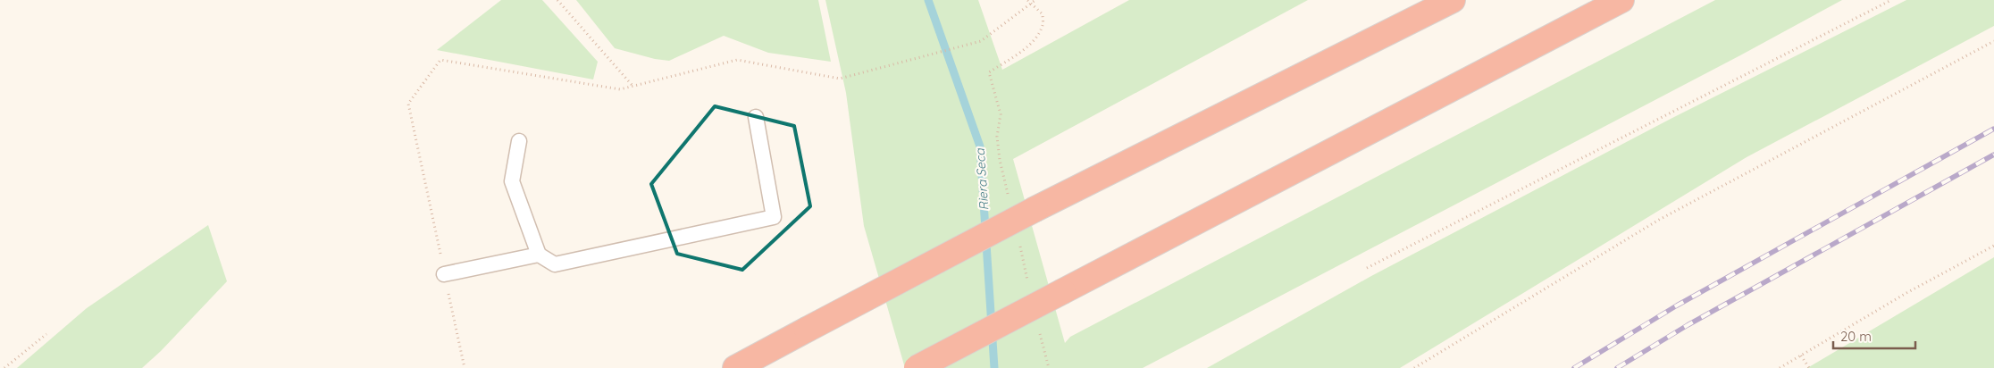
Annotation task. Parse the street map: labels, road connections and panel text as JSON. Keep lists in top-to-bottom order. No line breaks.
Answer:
{"water":["Riera Seca"],"scale_bar":"20 m"}
